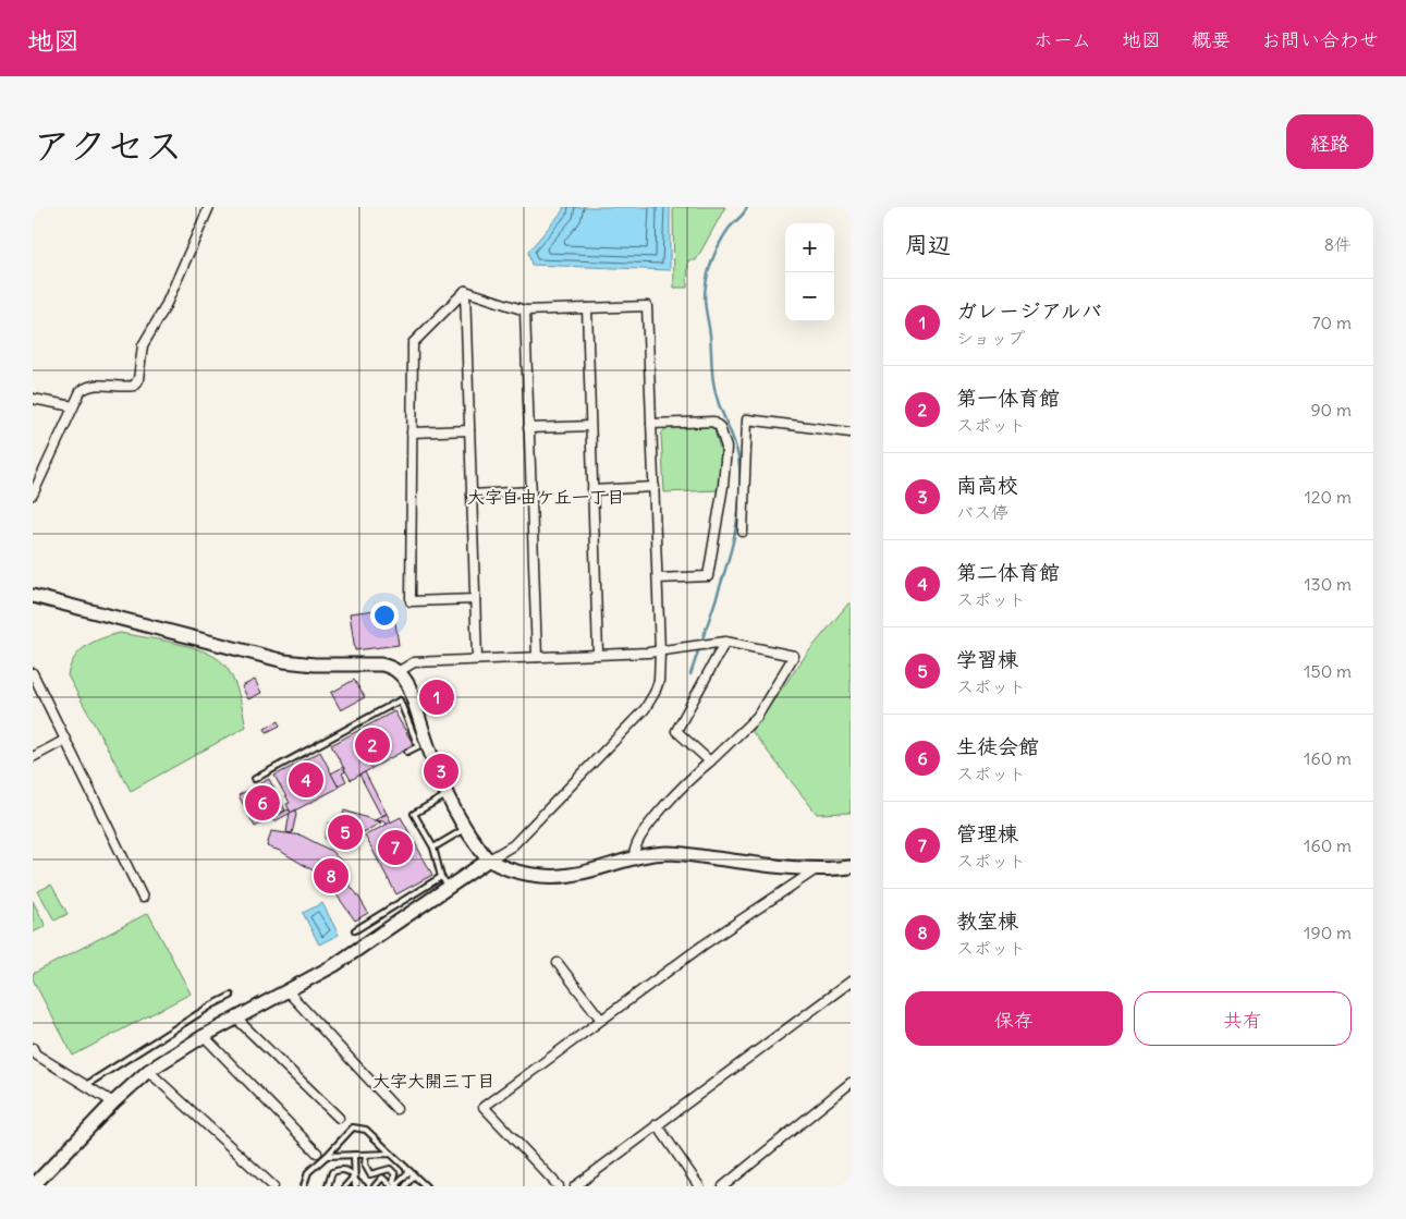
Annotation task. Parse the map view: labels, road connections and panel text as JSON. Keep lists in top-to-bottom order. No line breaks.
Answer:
{"districts":["大字自由ケ丘一丁目","大字大開三丁目"],"page":{"header":"地図","nav":["ホーム","地図","概要","お問い合わせ"],"title":"アクセス","buttons":["経路",["保存","共有"]],"heading":["周辺","8件"],"map_buttons":["+","−"],"list":[{"mark":"1","name":"ガレージアルバ","note":"ショップ","value":"70 m"},{"mark":"2","name":"第一体育館","note":"スポット","value":"90 m"},{"mark":"3","name":"南高校","note":"バス停","value":"120 m"},{"mark":"4","name":"第二体育館","note":"スポット","value":"130 m"},{"mark":"5","name":"学習棟","note":"スポット","value":"150 m"},{"mark":"6","name":"生徒会館","note":"スポット","value":"160 m"},{"mark":"7","name":"管理棟","note":"スポット","value":"160 m"},{"mark":"8","name":"教室棟","note":"スポット","value":"190 m"}],"pins":["1","2","3","4","6","5","7","8"]}}
